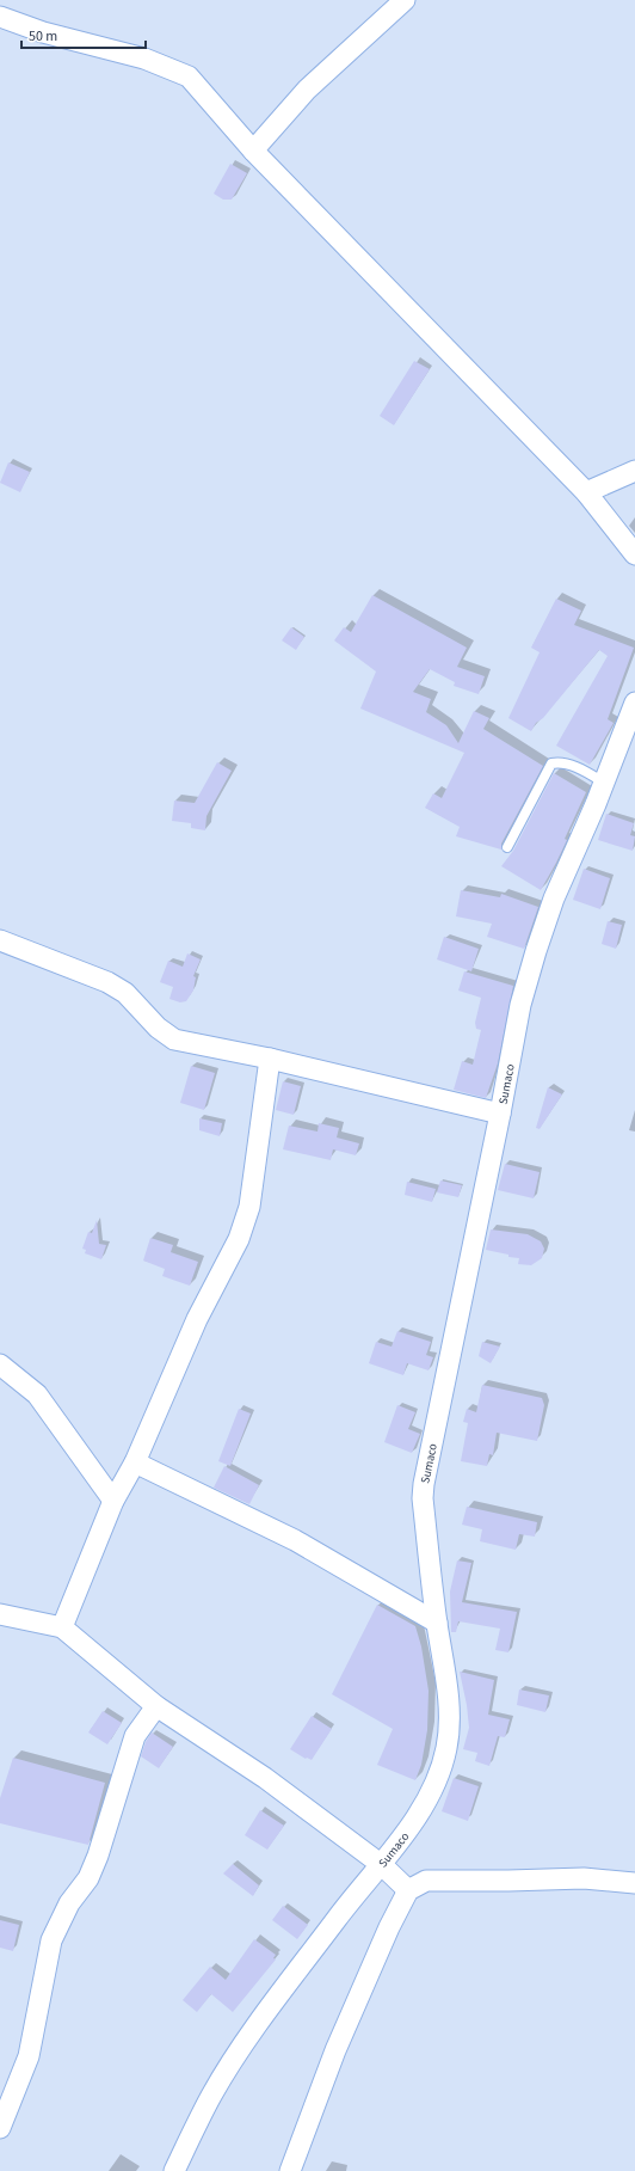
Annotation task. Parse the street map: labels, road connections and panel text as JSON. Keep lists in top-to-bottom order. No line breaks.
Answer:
{"streets":{"street":["Sumaco"]},"scale_bar":"50 m"}
